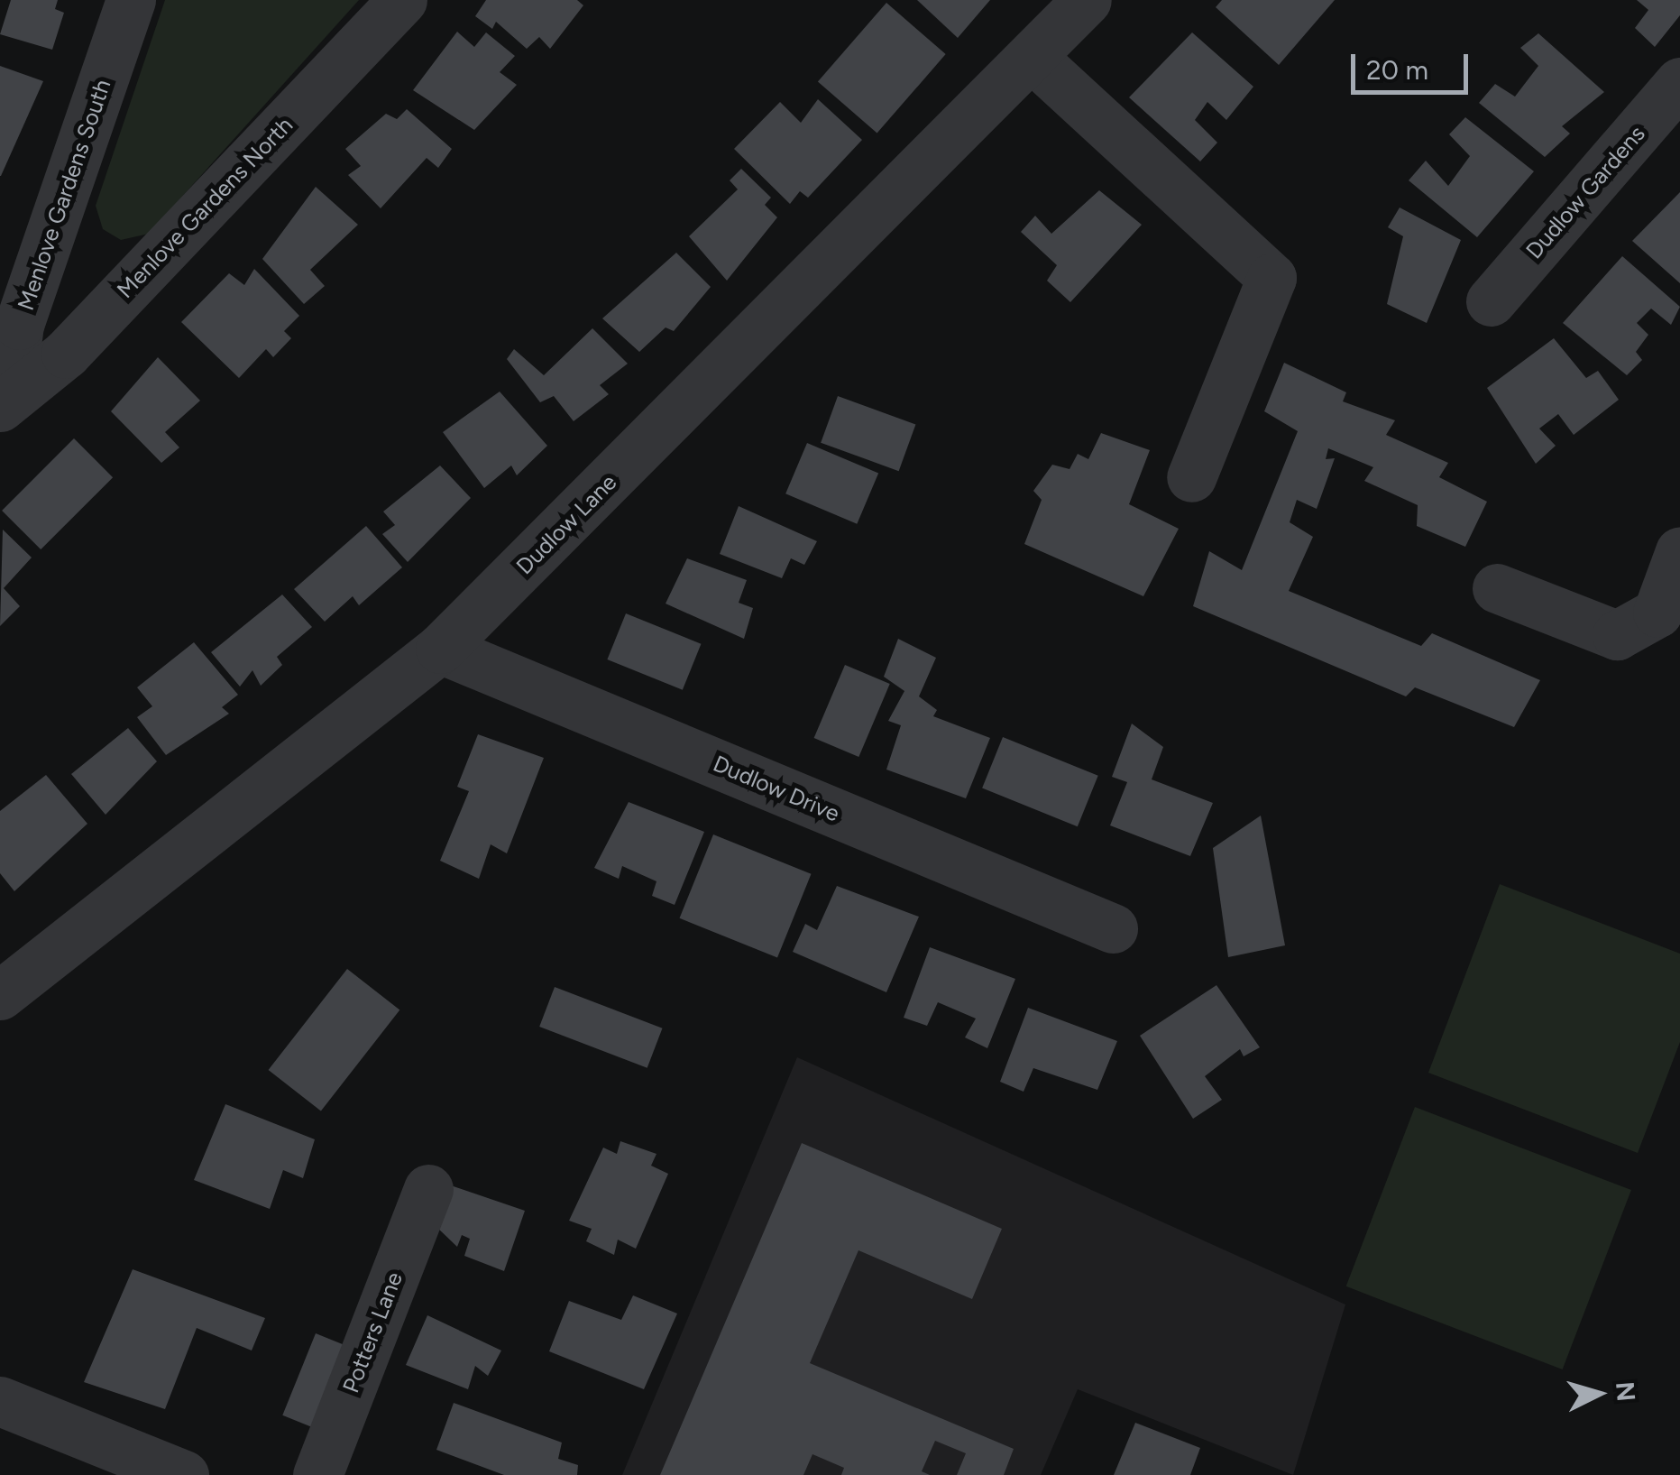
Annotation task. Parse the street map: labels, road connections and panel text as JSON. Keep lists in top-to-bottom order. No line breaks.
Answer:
{"streets":{"street":["Dudlow Gardens","Menlove Gardens South","Menlove Gardens North","Dudlow Lane","Dudlow Drive","Potters Lane"]},"crossings":[["Menlove Gardens South","Menlove Gardens North"],["Dudlow Lane","Dudlow Drive"]],"scale_bar":"20 m","north":"right"}
